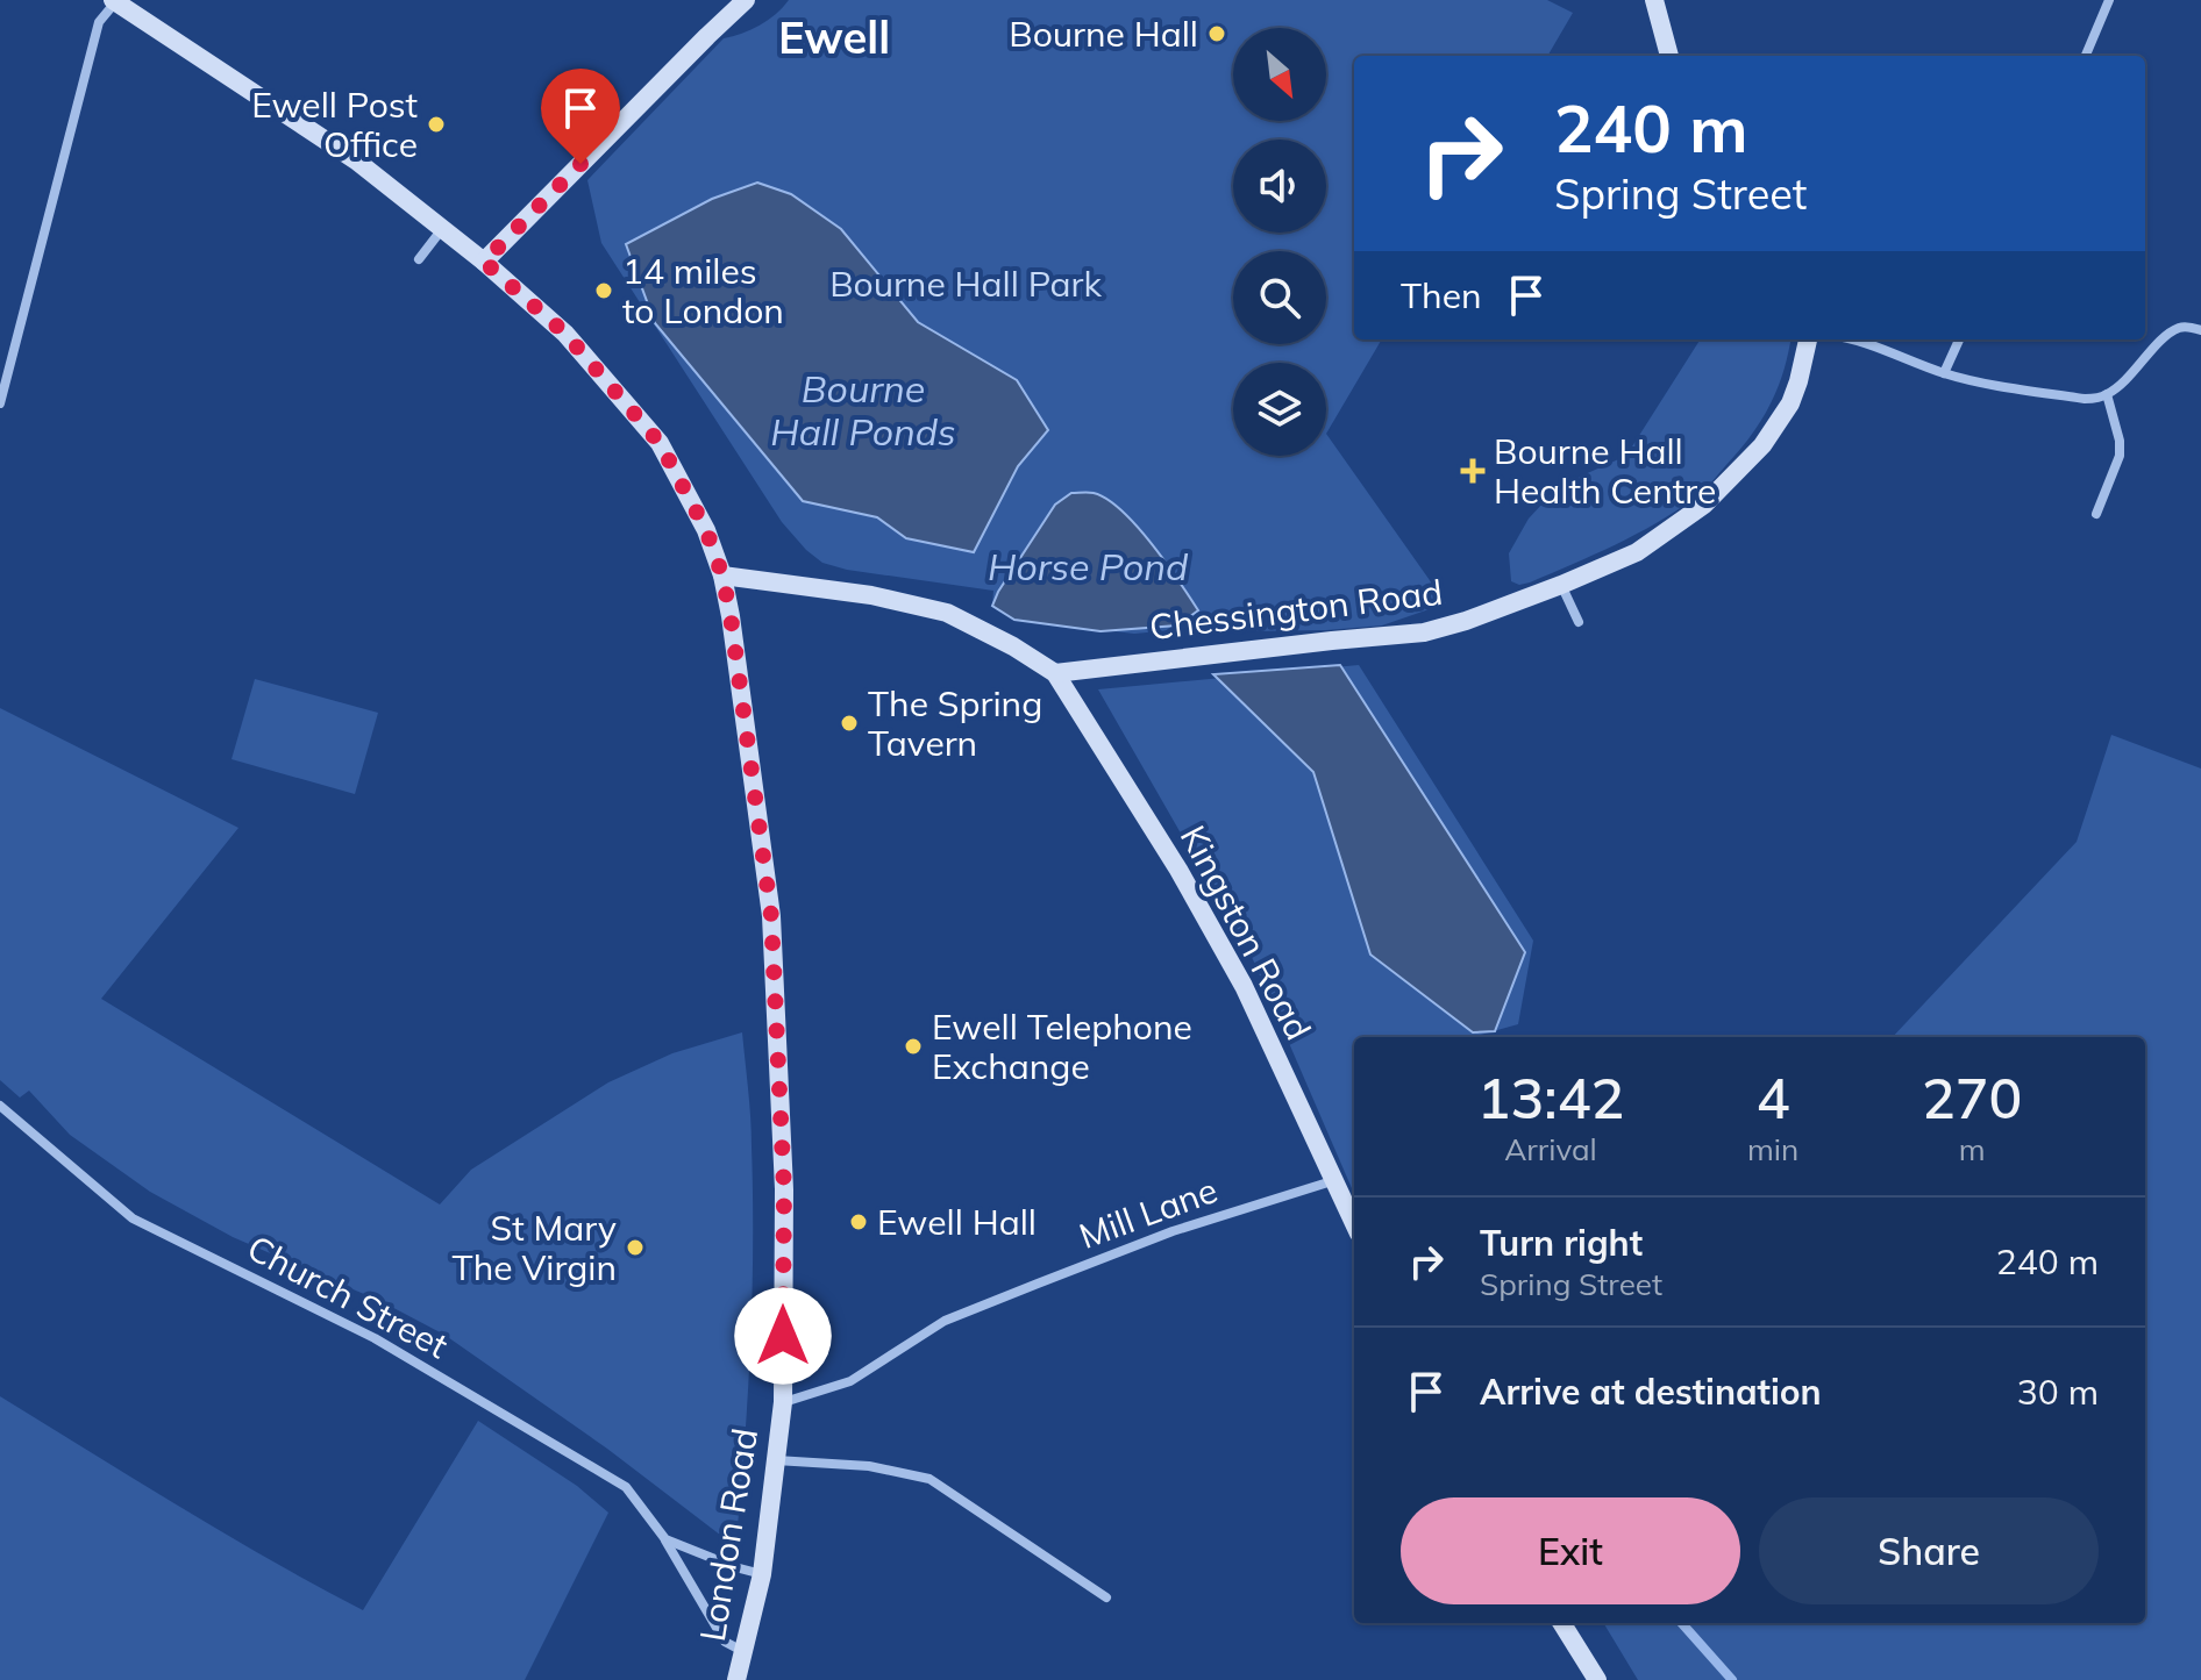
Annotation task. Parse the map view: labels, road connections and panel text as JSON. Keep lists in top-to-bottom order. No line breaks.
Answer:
{"streets":{"main road":["Chessington Road","Kingston Road","London Road"],"street":["Mill Lane","Church Street"]},"crossings":[["Chessington Road","Kingston Road"],["Kingston Road","Mill Lane"],["Mill Lane","London Road"],["Church Street","London Road"]],"districts":["Ewell"],"water":["Bourne Hall Ponds","Horse Pond"],"parks":["Bourne Hall Park"],"places":{"other":["Bourne Hall","Ewell Post Office","14 miles to London","The Spring Tavern","Ewell Telephone Exchange","Ewell Hall","St Mary The Virgin"],"health":["Bourne Hall Health Centre"]},"north":"bottom right","page":{"turn":["240 m","Spring Street"],"then":"Then","eta":["13:42","Arrival","4","min","270","m"],"list":[{"name":"Turn right","note":"Spring Street","value":"240 m"},{"name":"Arrive at destination","value":"30 m"}],"buttons":["Exit","Share"]}}
